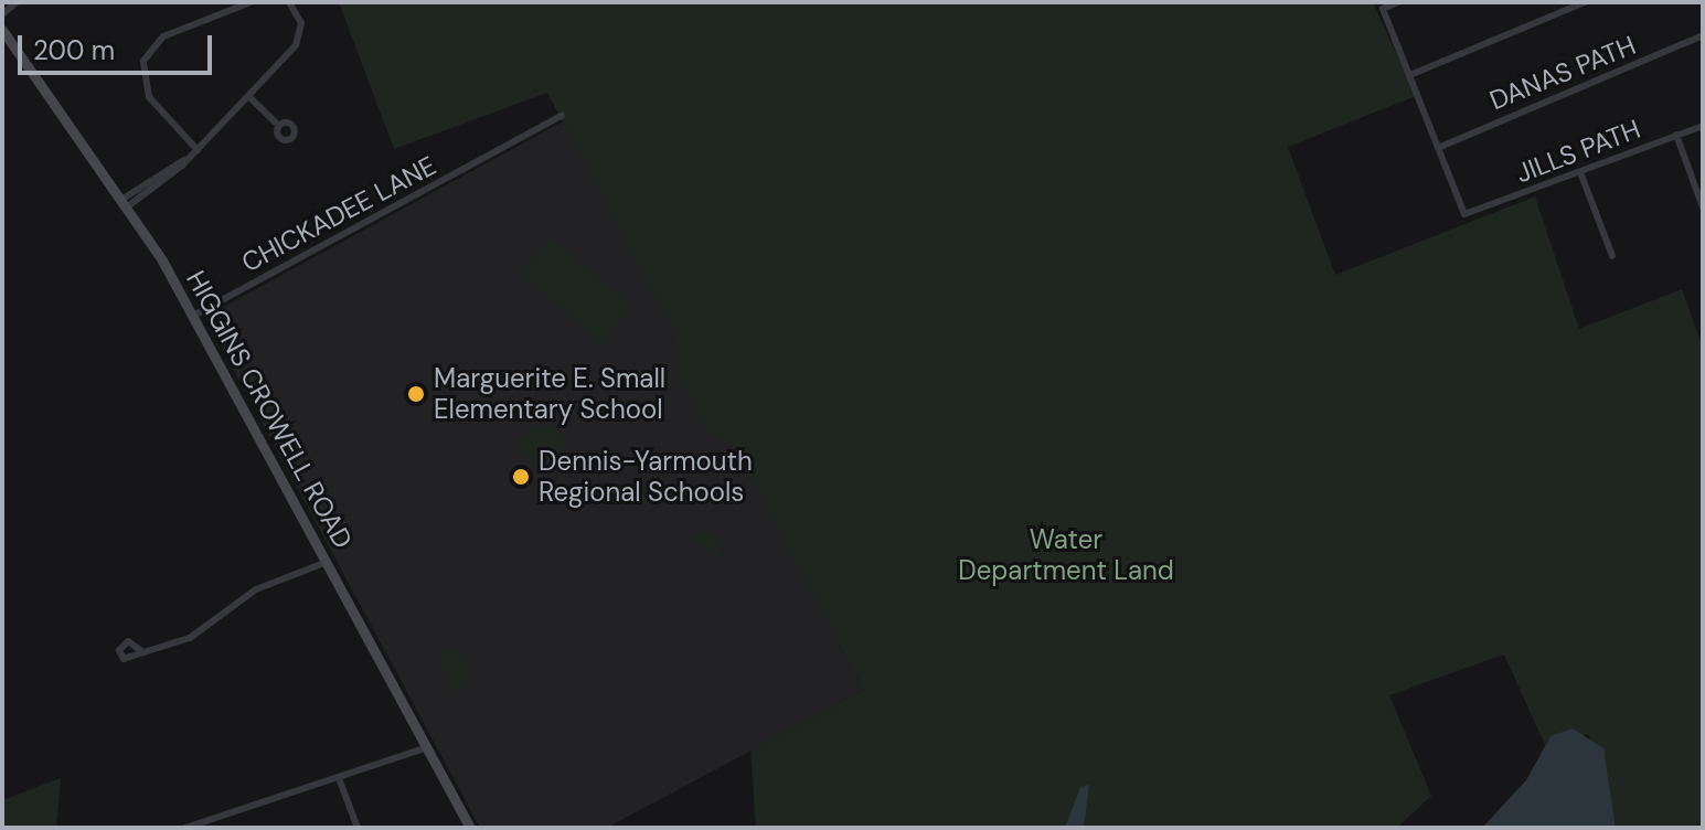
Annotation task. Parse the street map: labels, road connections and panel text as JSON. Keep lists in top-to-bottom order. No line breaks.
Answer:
{"streets":{"main road":["HIGGINS CROWELL ROAD"],"street":["DANAS PATH","JILLS PATH","CHICKADEE LANE"]},"crossings":[["DANAS PATH","JILLS PATH"],["CHICKADEE LANE","HIGGINS CROWELL ROAD"]],"parks":["Water Department Land"],"places":["Marguerite E. Small Elementary School","Dennis-Yarmouth Regional Schools"],"scale_bar":"200 m"}
